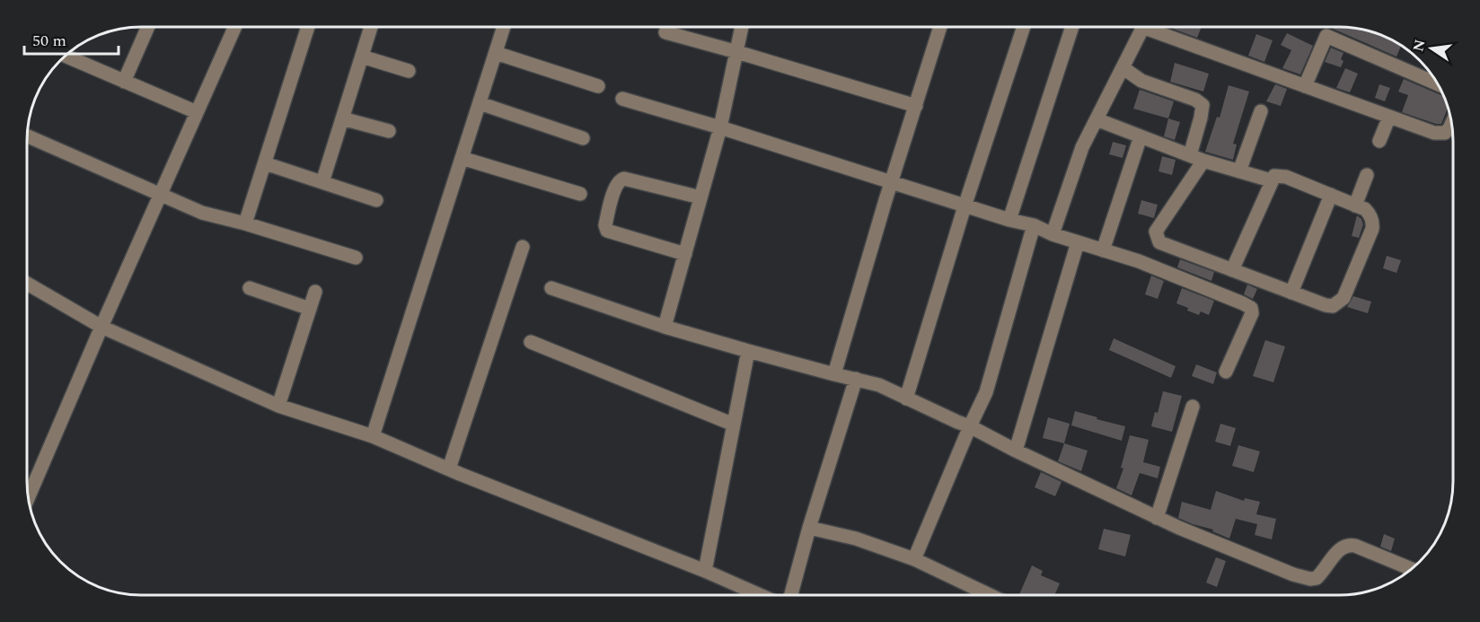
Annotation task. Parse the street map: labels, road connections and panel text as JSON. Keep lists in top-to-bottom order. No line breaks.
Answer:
{"scale_bar":"50 m","north":"left"}
